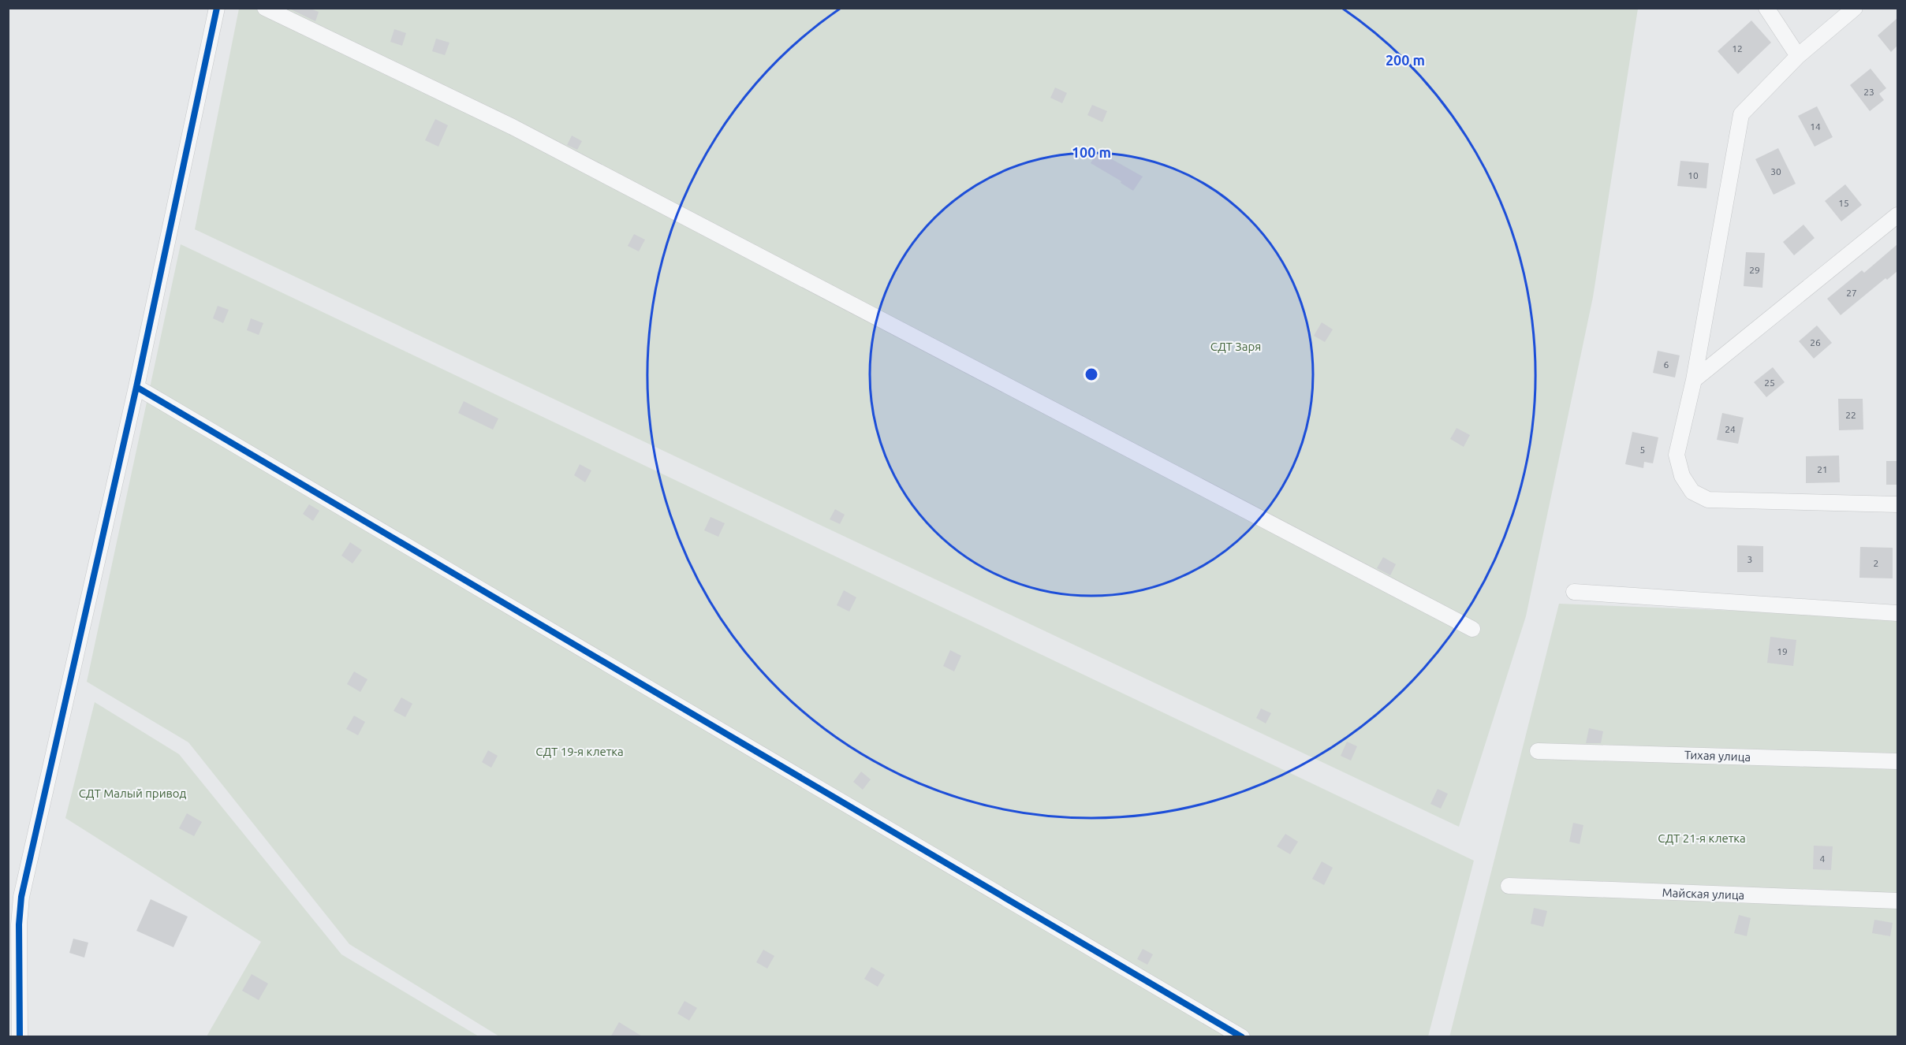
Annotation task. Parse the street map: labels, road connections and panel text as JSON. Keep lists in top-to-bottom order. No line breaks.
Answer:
{"streets":{"street":["Тихая улица","Майская улица"]},"parks":["СДТ Заря","СДТ 19-я клетка","СДТ Малый привод","СДТ 21-я клетка"],"house_numbers":["12","23","14","30","10","15","29","27","26","6","25","22","24","5","21","3","2","19","4"],"rings":["200 m","100 m"]}
